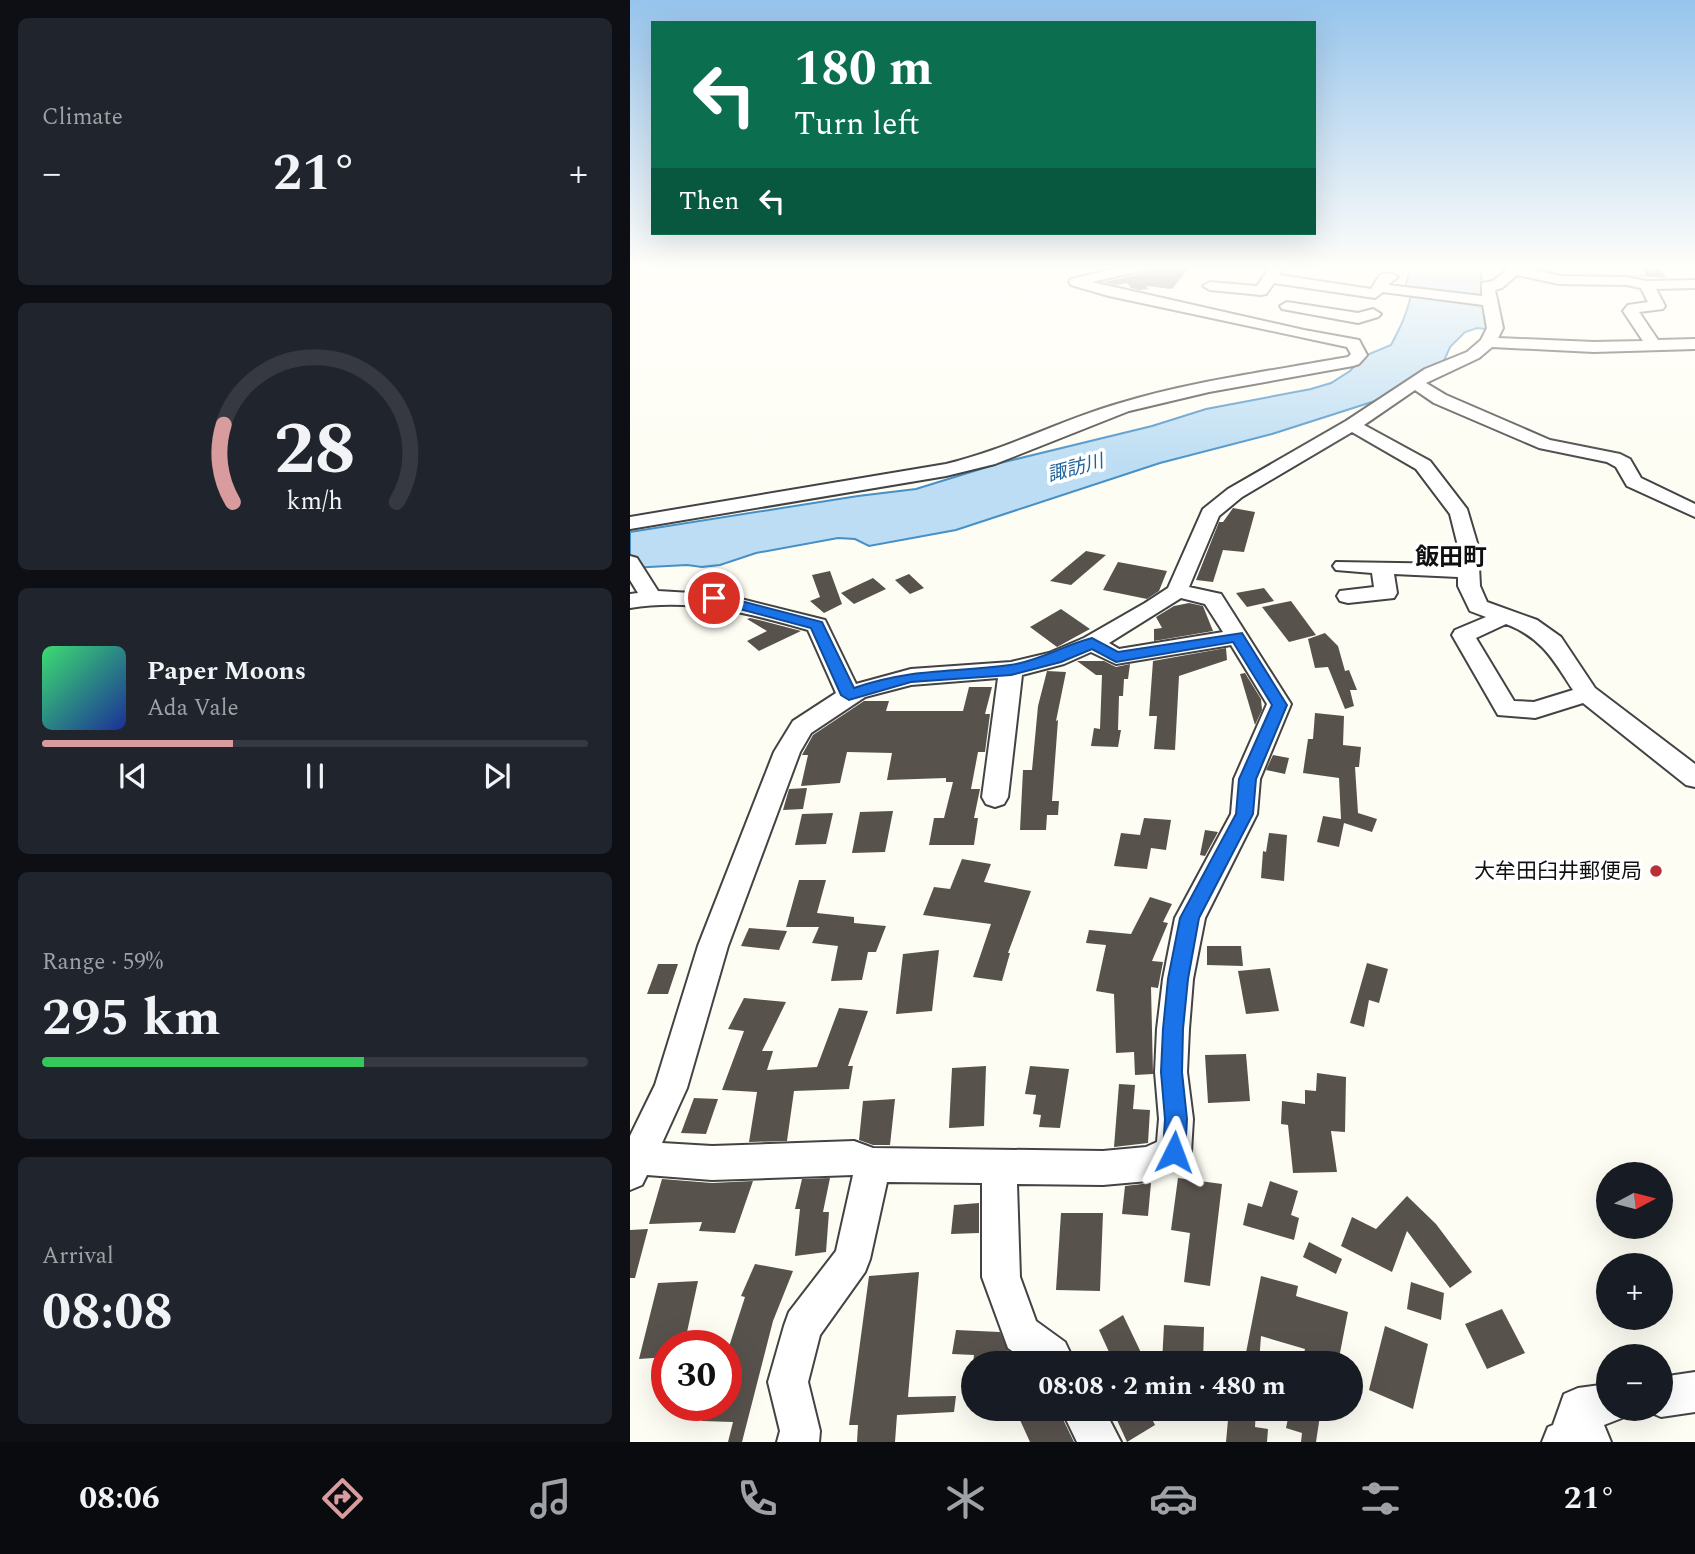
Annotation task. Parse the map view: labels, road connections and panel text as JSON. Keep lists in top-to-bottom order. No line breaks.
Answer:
{"districts":["飯田町"],"water":["諏訪川"],"places":["大牟田臼井郵便局"],"north":"right","page":{"tile":["Climate",["Range · 59%","295 km"],["Arrival","08:08"]],"turn":["180 m","Turn left"],"heat":["−","21°","+"],"then":"Then","song":["Paper Moons","Ada Vale"],"map_buttons":["+","−"],"limit":"30","trip":"08:08 · 2 min · 480 m","tabs":["08:06","21°"],"gauge":["28","km/h"]}}
